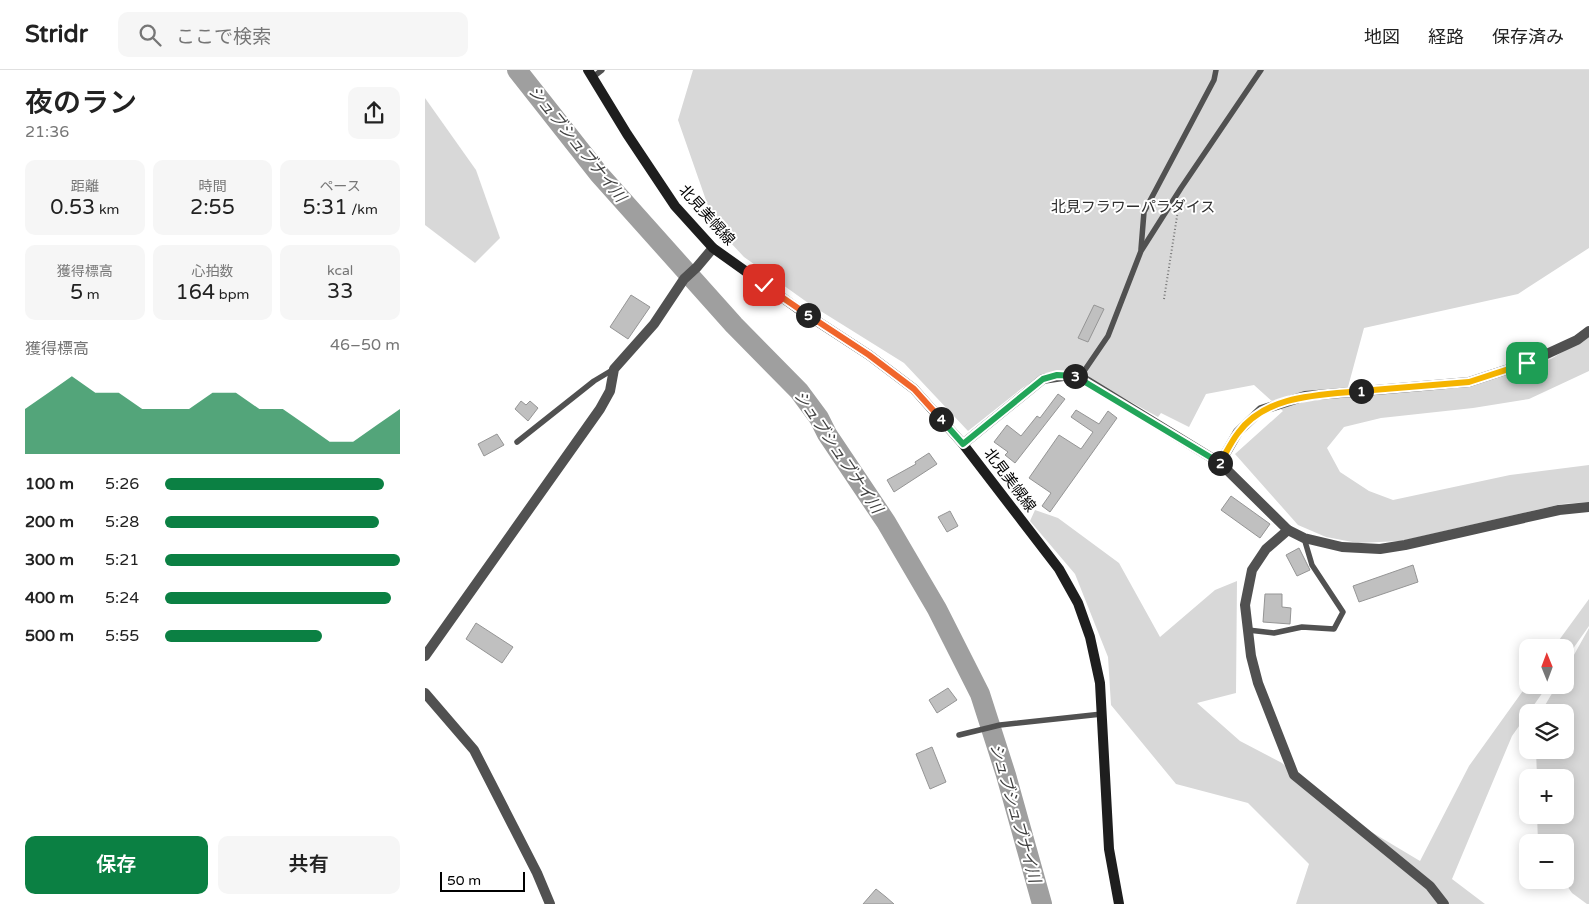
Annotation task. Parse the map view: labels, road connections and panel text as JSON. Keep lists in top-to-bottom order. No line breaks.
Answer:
{"streets":{"main road":["北見美幌線"]},"water":["シュブシュブナイ川"],"parks":["北見フラワーパラダイス"],"scale_bar":"50 m","north":"top","page":{"header":"Stridr","search":"ここで検索","nav":["地図","経路","保存済み"],"heading":["夜のラン","21:36"],"stats":[["距離","0.53 km"],["時間","2:55"],["ペース","5:31 /km"],["獲得標高","5 m"],["心拍数","164 bpm"],["kcal","33"]],"pins":["5","3","1","4","2"],"chart":["獲得標高","46–50 m"],"list":[{"name":"100 m","note":"5:26"},{"name":"200 m","note":"5:28"},{"name":"300 m","note":"5:21"},{"name":"400 m","note":"5:24"},{"name":"500 m","note":"5:55"}],"map_buttons":["+","−"],"buttons":["保存","共有"],"scale":"50 m"}}
